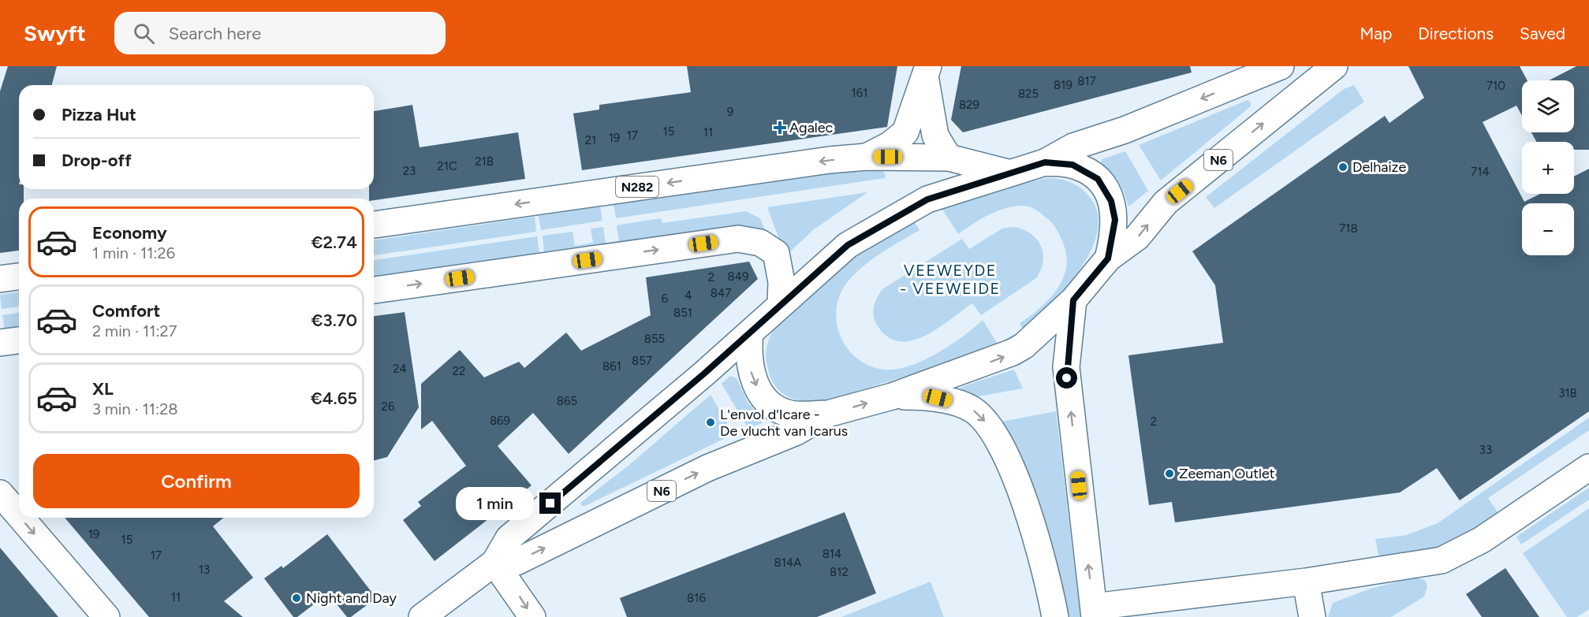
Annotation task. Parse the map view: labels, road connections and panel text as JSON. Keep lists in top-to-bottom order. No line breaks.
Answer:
{"streets":{"main road":["N6","N282"]},"crossings":[["N6","N282"]],"districts":["VEEWEYDE - VEEWEIDE"],"places":{"health":["Agalec"],"other":["Delhaize","L'envol d'Icare - De vlucht van Icarus","Zeeman Outlet","Night and Day"]},"house_numbers":["817","819","710","161","825","829","9","15","11","17","19","21","21B","21C","23","714","718","849","2","847","4","6","851","855","857","861","24","22","31B","865","26","869","2","33","19","15","814","17","814A","13","812","11","816"],"page":{"header":"Swyft","search":"Search here","nav":["Map","Directions","Saved"],"map_buttons":["+","−"],"banner":["Pizza Hut","Drop-off"],"list":[{"name":"Economy","note":"1 min · 11:26","value":"€2.74"},{"name":"Comfort","note":"2 min · 11:27","value":"€3.70"},{"name":"XL","note":"3 min · 11:28","value":"€4.65"}],"buttons":"Confirm","bubble":"1 min"}}
